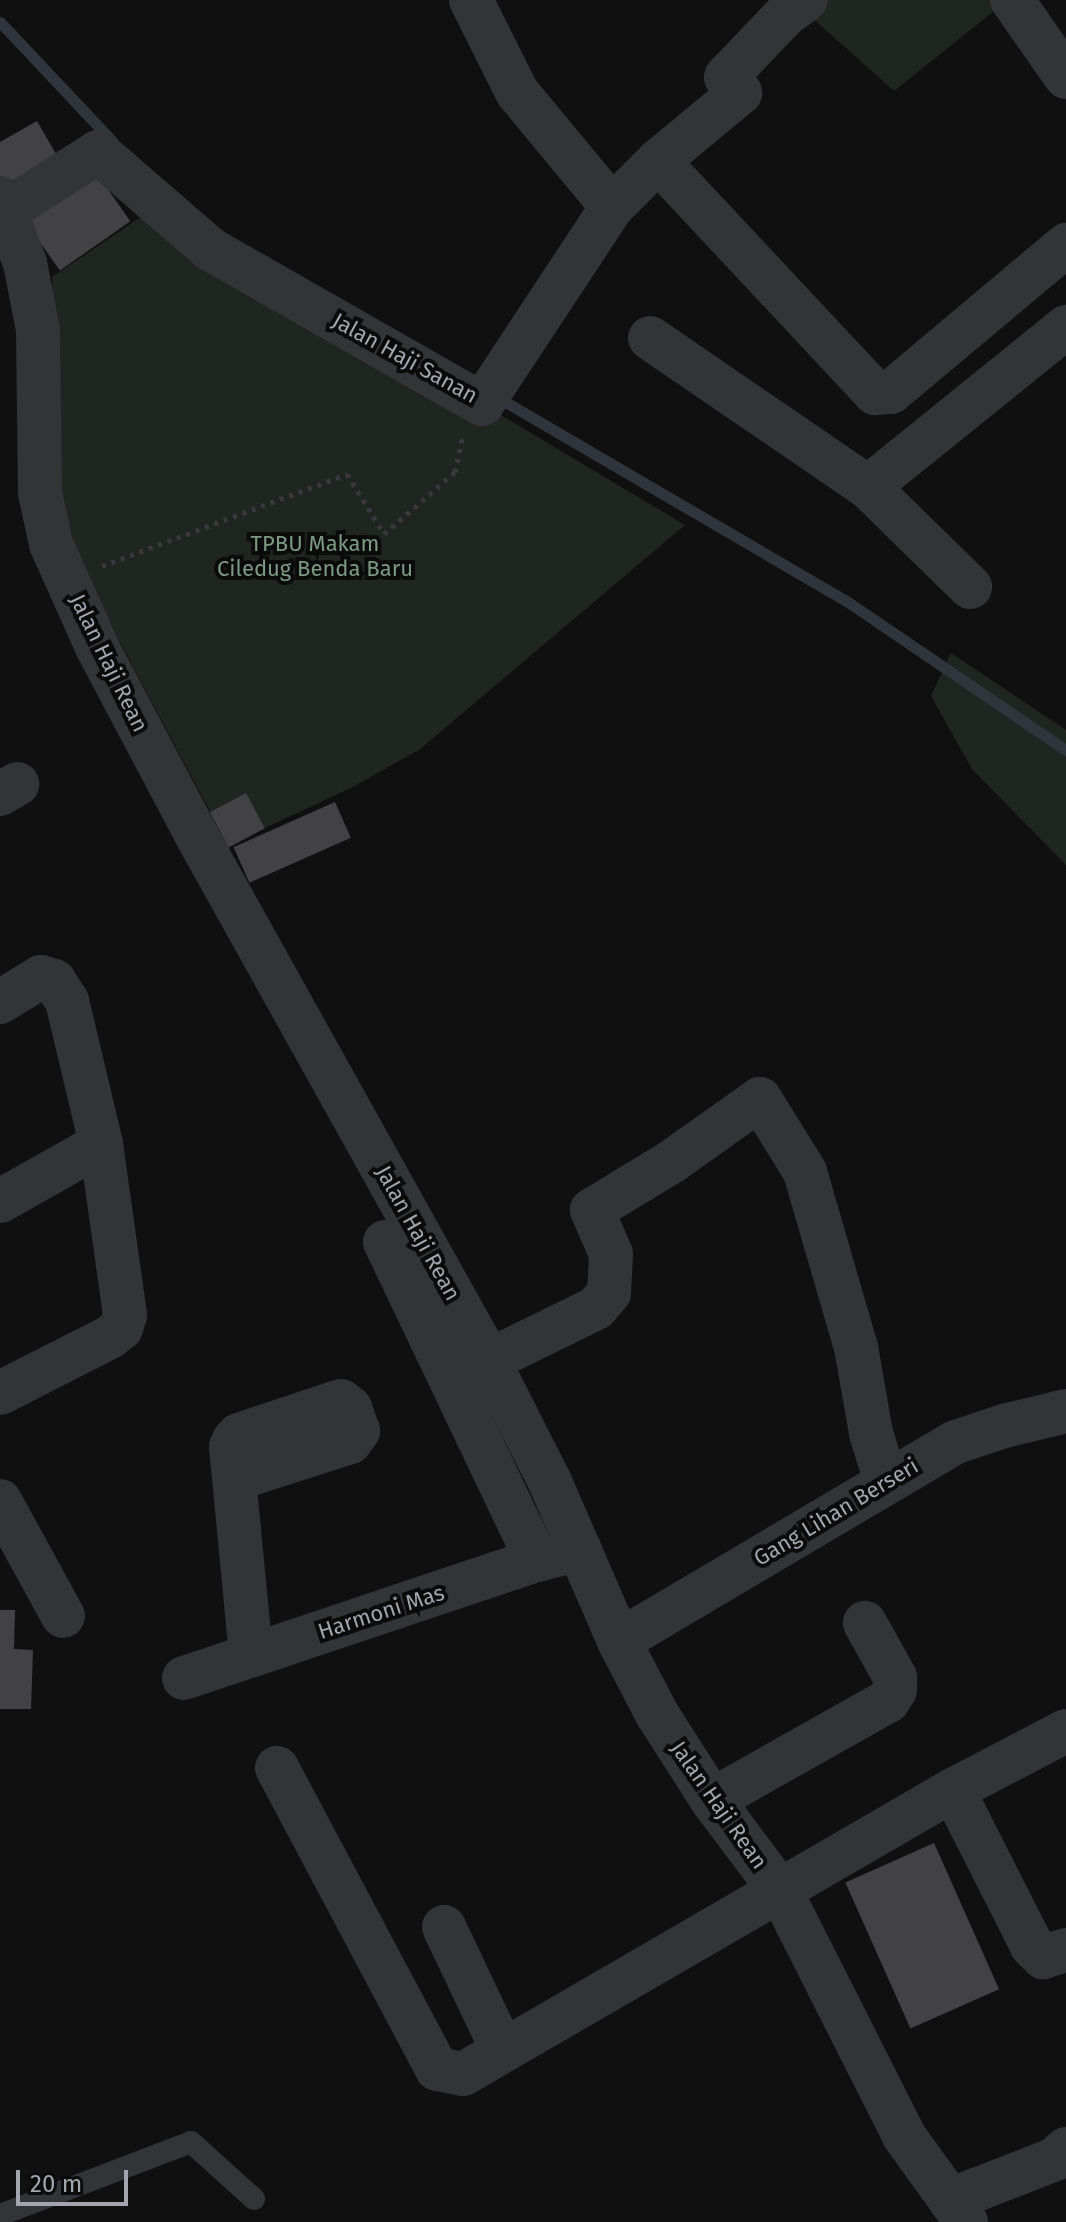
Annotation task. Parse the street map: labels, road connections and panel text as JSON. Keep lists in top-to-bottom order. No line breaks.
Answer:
{"streets":{"street":["Jalan Haji Sanan","Jalan Haji Rean","Gang Lihan Berseri","Harmoni Mas"]},"crossings":[["Jalan Haji Sanan","Jalan Haji Rean"],["Jalan Haji Rean","Gang Lihan Berseri"],["Jalan Haji Rean","Harmoni Mas"]],"parks":["TPBU Makam Ciledug Benda Baru"],"scale_bar":"20 m"}
